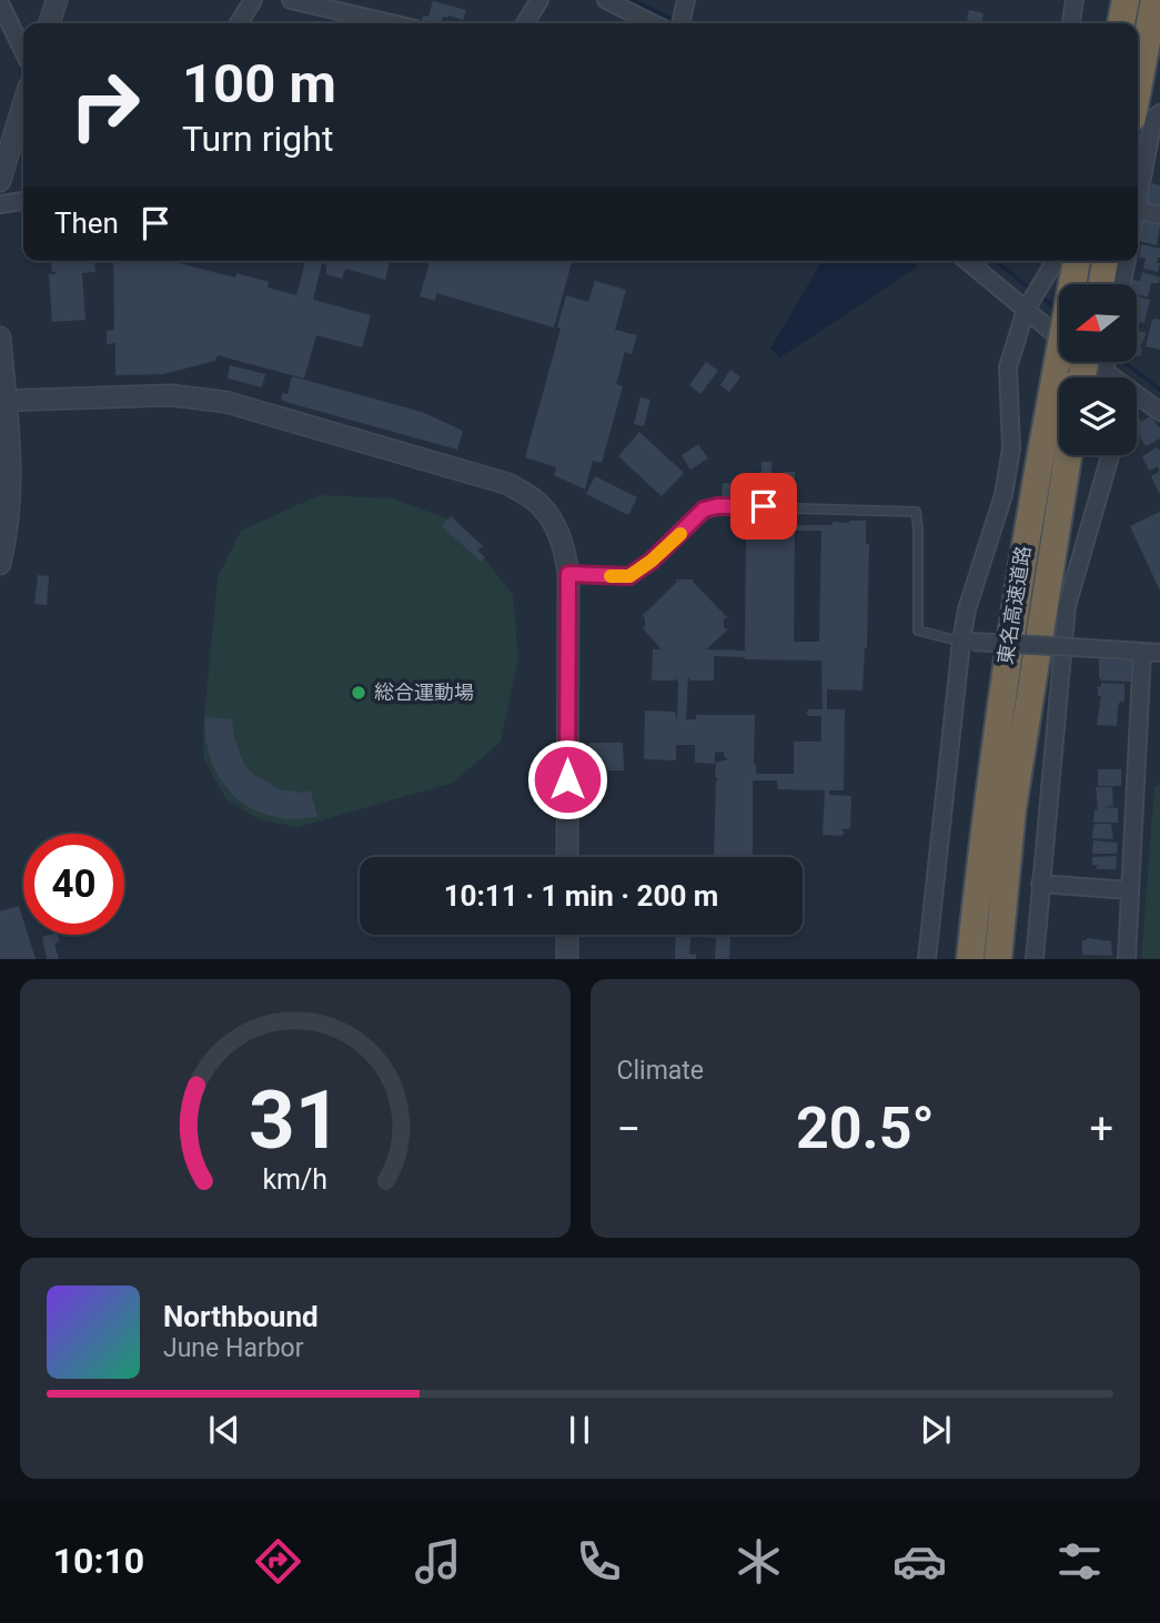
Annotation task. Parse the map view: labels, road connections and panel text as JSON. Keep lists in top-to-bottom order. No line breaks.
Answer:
{"streets":{"highway":["東名高速道路"]},"places":["総合運動場"],"north":"left","page":{"turn":["100 m","Turn right"],"then":"Then","limit":"40","trip":"10:11 · 1 min · 200 m","tile":"Climate","heat":["−","20.5°","+"],"song":["Northbound","June Harbor"],"tabs":"10:10","gauge":["31","km/h"]}}
